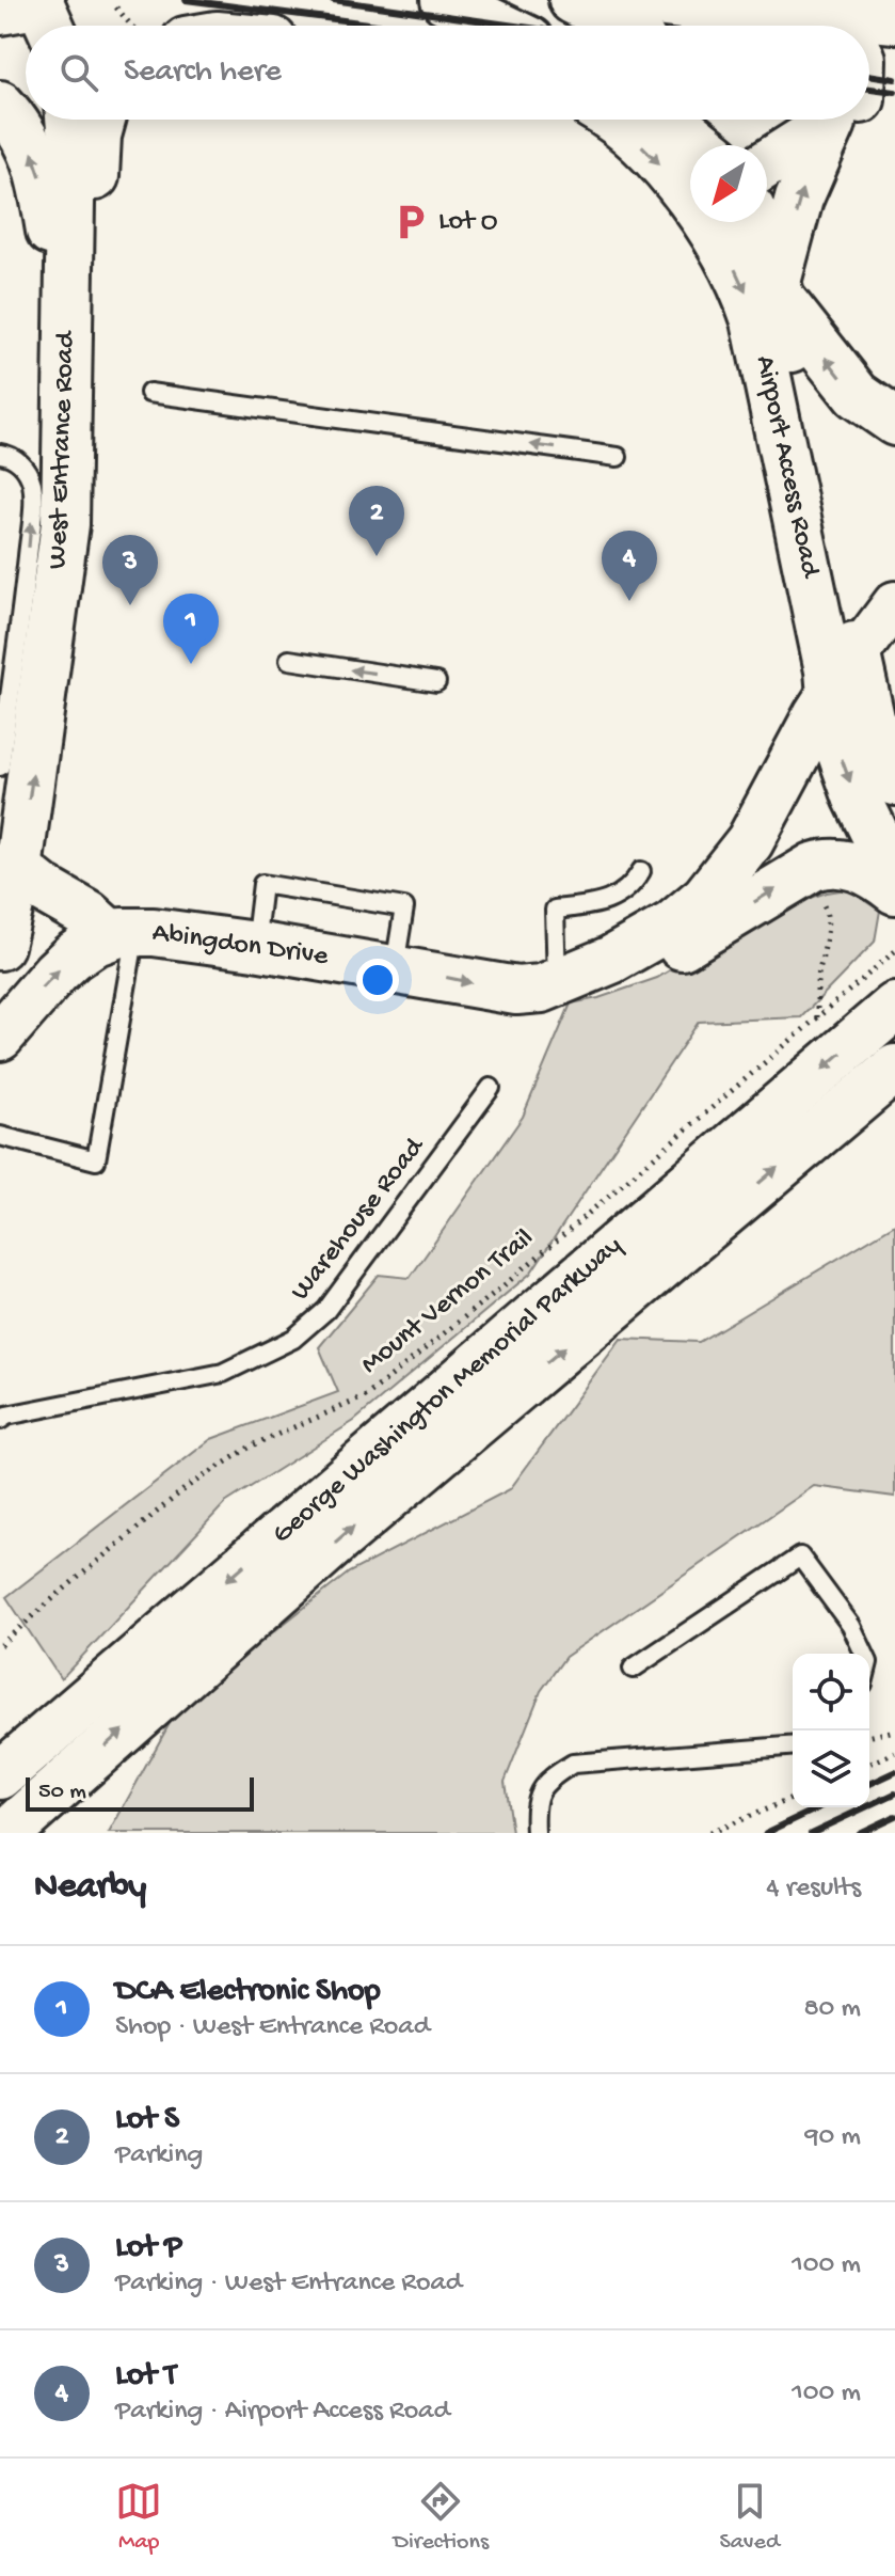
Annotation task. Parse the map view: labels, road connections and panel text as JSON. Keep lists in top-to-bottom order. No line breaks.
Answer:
{"streets":{"main road":["West Entrance Road","Airport Access Road","Abingdon Drive","George Washington Memorial Parkway"],"lane":["Warehouse Road"],"path":["Mount Vernon Trail"]},"crossings":[["West Entrance Road","Abingdon Drive"],["Airport Access Road","Abingdon Drive"]],"one_way":["West Entrance Road"],"places":{"parking":["Lot O"]},"scale_bar":"50 m","north":"bottom left","page":{"search":"Search here","pins":["2","4","3","1"],"scale":"50 m","heading":["Nearby","4 results"],"list":[{"mark":"1","name":"DCA Electronic Shop","note":"Shop · West Entrance Road","value":"80 m"},{"mark":"2","name":"Lot S","note":"Parking","value":"90 m"},{"mark":"3","name":"Lot P","note":"Parking · West Entrance Road","value":"100 m"},{"mark":"4","name":"Lot T","note":"Parking · Airport Access Road","value":"100 m"}],"nav":["Map","Directions","Saved"]}}
